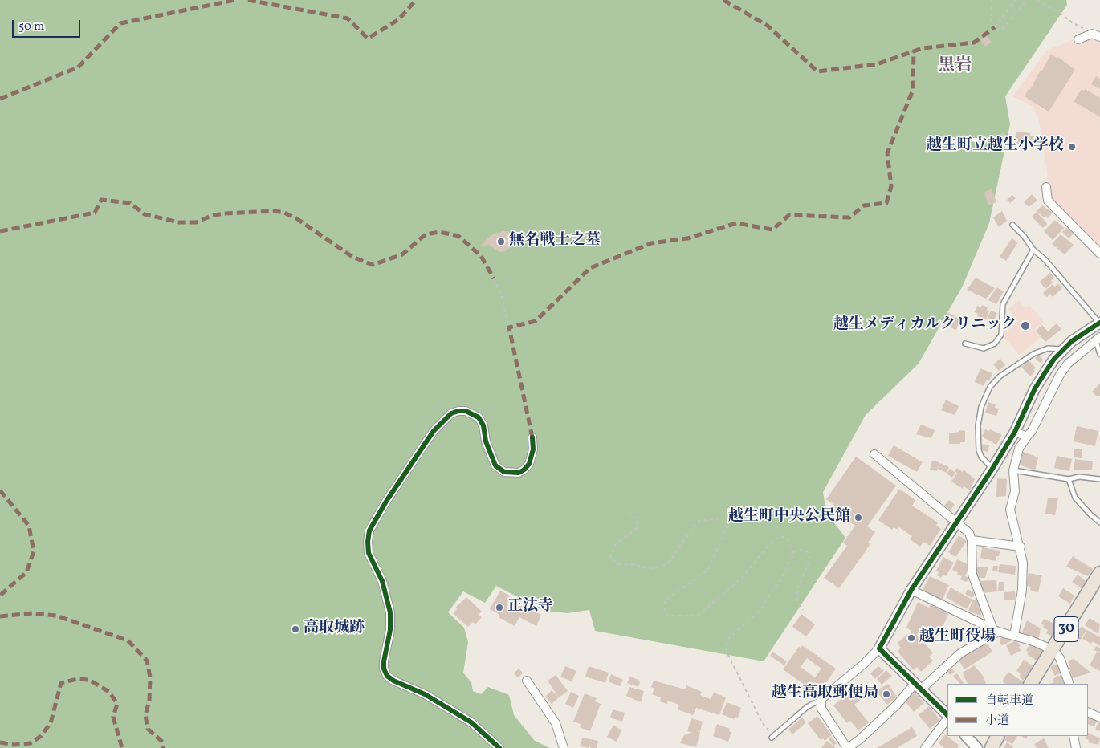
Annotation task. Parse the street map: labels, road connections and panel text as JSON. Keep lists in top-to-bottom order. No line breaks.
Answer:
{"streets":{"main road":["30"]},"districts":["黒岩"],"places":["越生町立越生小学校","無名戦士之墓","越生メディカルクリニック","越生町中央公民館","正法寺","高取城跡","越生町役場","越生高取郵便局"],"legend":["自転車道","小道"],"scale_bar":"50 m"}
